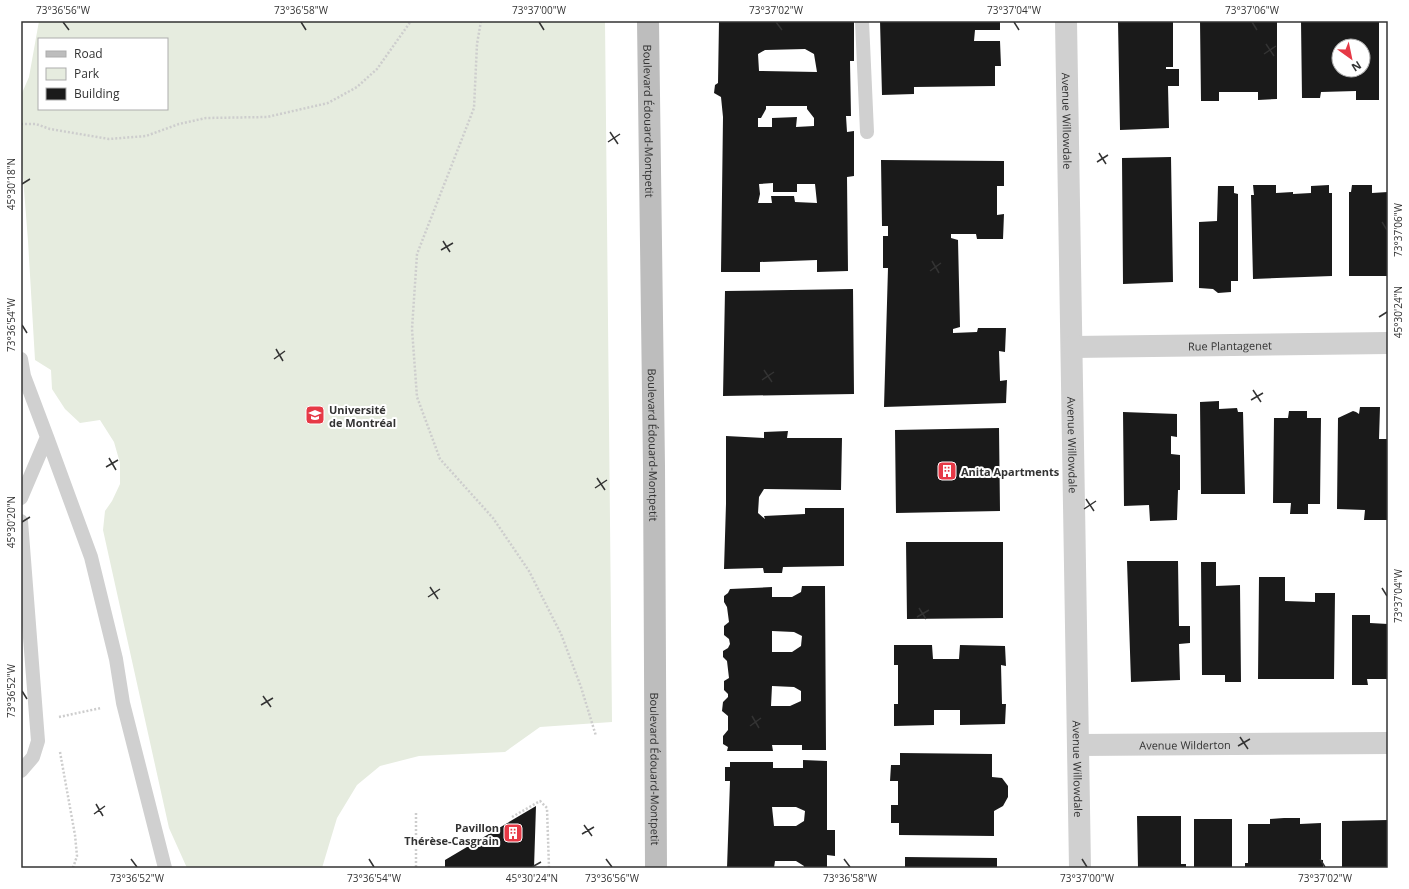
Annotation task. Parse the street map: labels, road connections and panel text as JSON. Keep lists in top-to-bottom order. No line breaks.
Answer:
{"streets":{"street":["Boulevard Édouard-Montpetit","Avenue Willowdale","Rue Plantagenet","Avenue Wilderton"]},"crossings":[["Avenue Willowdale","Rue Plantagenet"],["Avenue Willowdale","Avenue Wilderton"]],"places":{"school or university":["Université de Montréal"],"building":["Anita Apartments","Pavillon Thérèse-Casgrain"]},"legend":["Road","Park","Building"],"north":"bottom right","coordinates":["73°36'56\"W","73°36'58\"W","73°37'00\"W","73°37'02\"W","73°37'04\"W","73°37'06\"W","45°30'18\"N","45°30'24\"N","73°36'54\"W","45°30'20\"N","73°36'52\"W"]}
